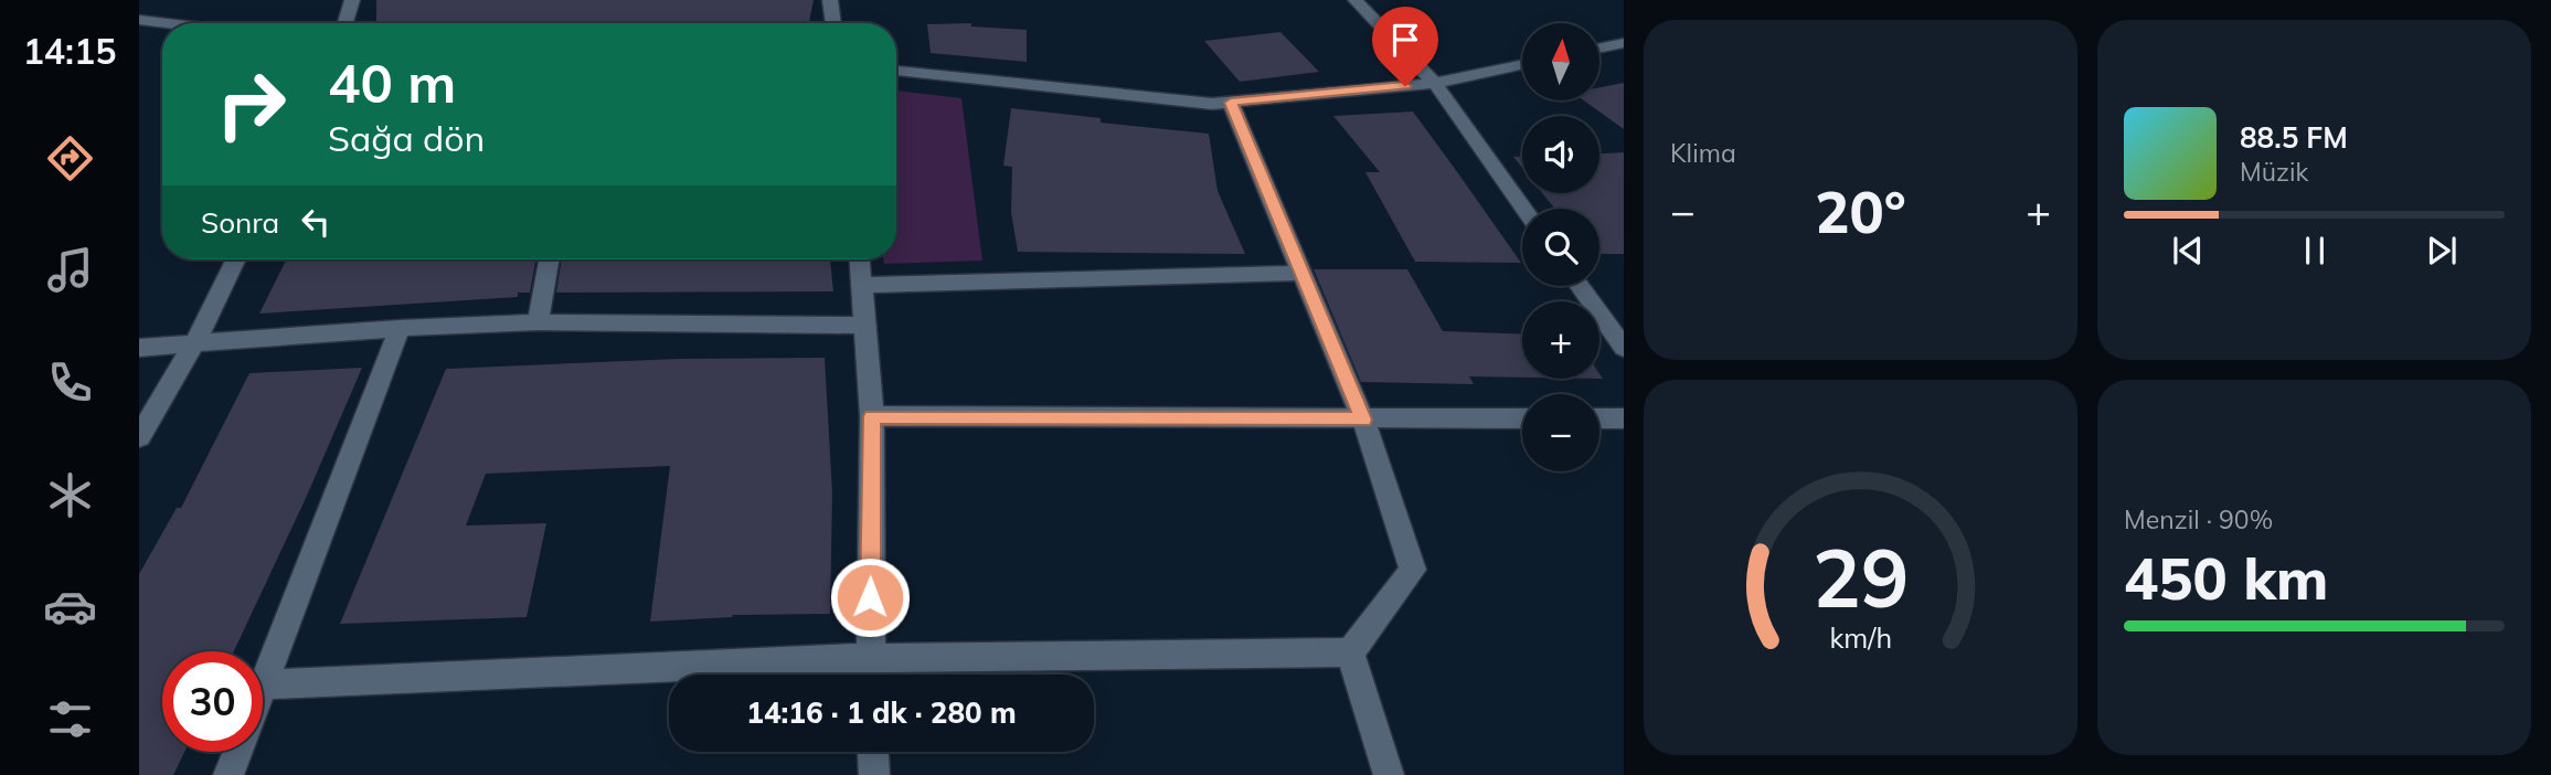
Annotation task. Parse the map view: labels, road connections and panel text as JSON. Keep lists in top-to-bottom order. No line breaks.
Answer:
{"north":"top","page":{"tabs":"14:15","tile":["Klima",["Menzil · 90%","450 km"]],"map_buttons":["+","−"],"turn":["40 m","Sağa dön"],"song":["88.5 FM","Müzik"],"heat":["−","20°","+"],"then":"Sonra","limit":"30","trip":"14:16 · 1 dk · 280 m","gauge":["29","km/h"]}}
